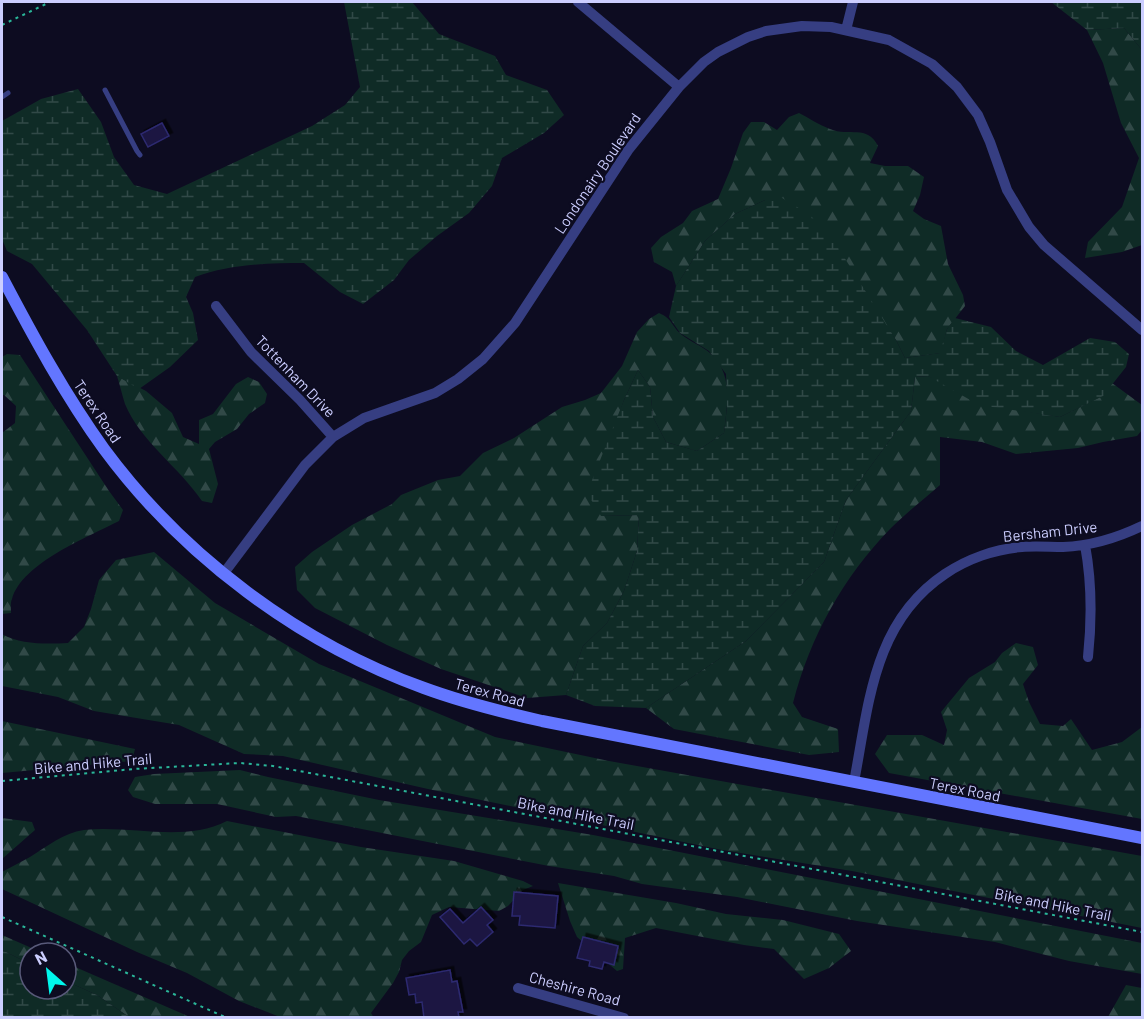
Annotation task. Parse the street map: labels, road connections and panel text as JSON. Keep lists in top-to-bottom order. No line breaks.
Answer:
{"streets":{"main road":["Terex Road"],"street":["Londonairy Boulevard","Tottenham Drive","Bersham Drive","Cheshire Road"],"path":["Bike and Hike Trail"]},"crossings":[["Londonairy Boulevard","Tottenham Drive"],["Londonairy Boulevard","Terex Road"],["Terex Road","Bersham Drive"]],"north":"top left"}
